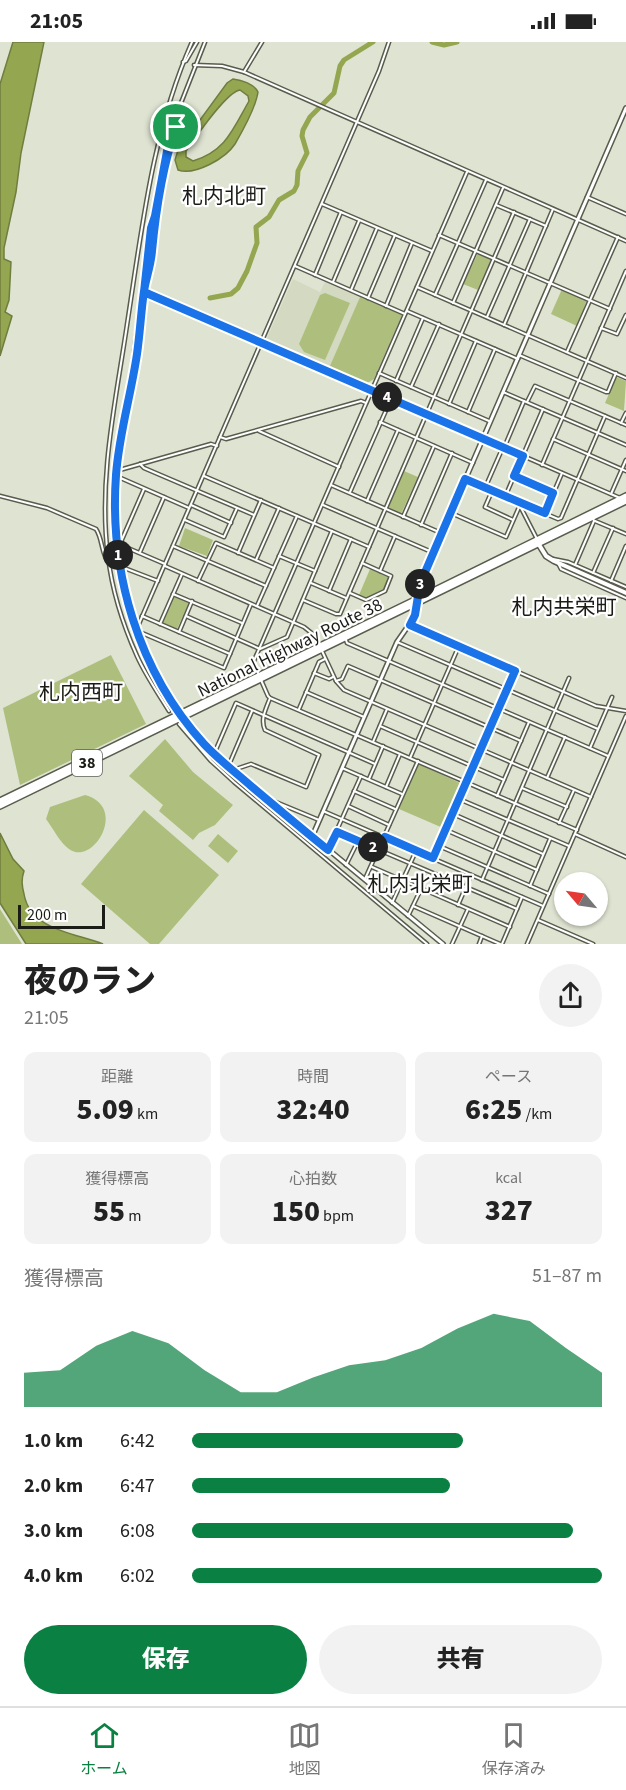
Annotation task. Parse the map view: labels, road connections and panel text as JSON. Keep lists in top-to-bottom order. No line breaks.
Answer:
{"streets":{"highway":["National Highway Route 38","38"]},"districts":["札内北町","札内共栄町","札内西町","札内北栄町"],"scale_bar":"200 m","north":"top left","page":{"status":"21:05","pins":["4","1","3","2"],"scale":"200 m","heading":["夜のラン","21:05"],"stats":[["距離","5.09 km"],["時間","32:40"],["ペース","6:25 /km"],["獲得標高","55 m"],["心拍数","150 bpm"],["kcal","327"]],"chart":["獲得標高","51–87 m"],"list":[{"name":"1.0 km","note":"6:42"},{"name":"2.0 km","note":"6:47"},{"name":"3.0 km","note":"6:08"},{"name":"4.0 km","note":"6:02"}],"buttons":["保存","共有"],"tabs":["ホーム","地図","保存済み"]}}
